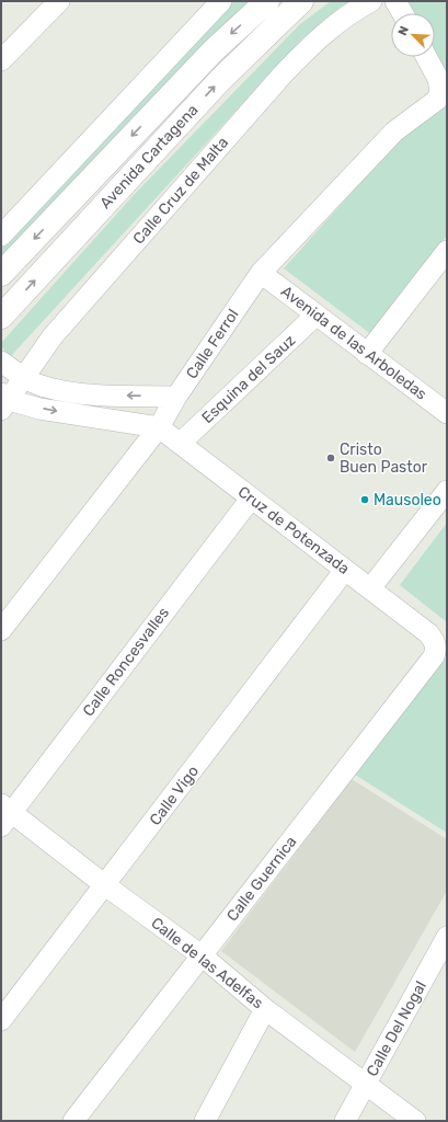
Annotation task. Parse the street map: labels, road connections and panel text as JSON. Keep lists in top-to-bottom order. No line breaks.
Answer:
{"streets":{"street":["Avenida Cartagena","Calle Cruz de Malta","Avenida de las Arboledas","Calle Ferrol","Esquina del Sauz","Cruz de Potenzada","Calle Roncesvalles","Calle Vigo","Calle Guernica","Calle de las Adelfas","Calle Del Nogal"]},"crossings":[["Avenida de las Arboledas","Calle Ferrol"],["Avenida de las Arboledas","Esquina del Sauz"],["Calle Ferrol","Cruz de Potenzada"],["Esquina del Sauz","Cruz de Potenzada"],["Cruz de Potenzada","Calle Roncesvalles"],["Cruz de Potenzada","Calle Vigo"],["Cruz de Potenzada","Calle Guernica"],["Calle Roncesvalles","Calle de las Adelfas"],["Calle Vigo","Calle de las Adelfas"],["Calle Guernica","Calle de las Adelfas"],["Calle de las Adelfas","Calle Del Nogal"]],"places":["Cristo Buen Pastor","Mausoleo"],"north":"top left"}
